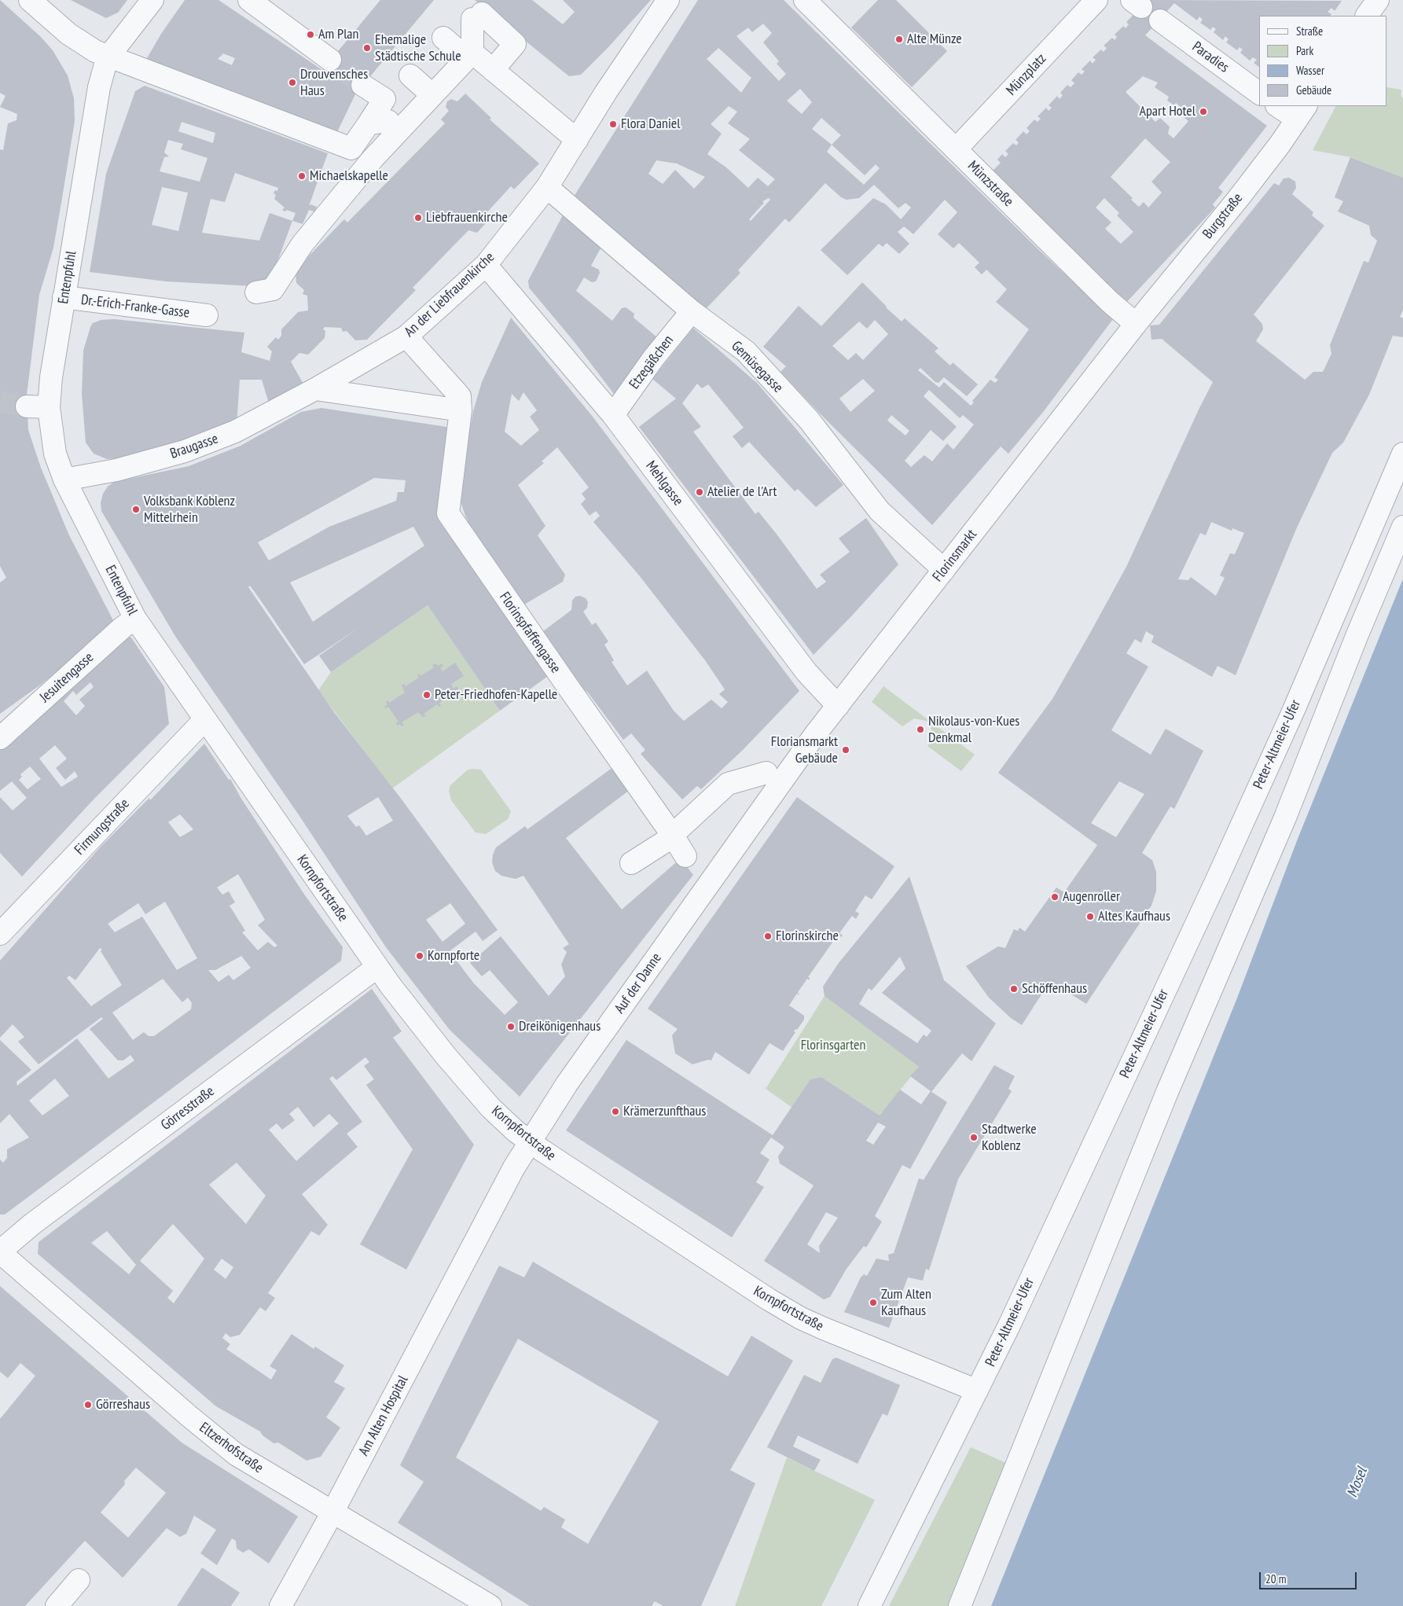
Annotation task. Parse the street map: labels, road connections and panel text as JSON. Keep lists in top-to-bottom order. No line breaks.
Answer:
{"streets":{"street":["Paradies","Münzplatz","Münzstraße","Burgstraße","Entenpfuhl","An der Liebfrauenkirche","Dr.-Erich-Franke-Gasse","Etzegäßchen","Gemüsegasse","Braugasse","Mehlgasse","Florinsmarkt","Florinspfaffengasse","Jesuitengasse","Peter-Altmeier-Ufer","Firmungstraße","Kornpfortstraße","Auf der Danne","Görresstraße","Am Alten Hospital","Eltzerhofstraße"]},"crossings":[["Münzplatz","Münzstraße"],["Münzstraße","Burgstraße"],["Münzstraße","Florinsmarkt"],["Burgstraße","Florinsmarkt"],["Entenpfuhl","Dr.-Erich-Franke-Gasse"],["Entenpfuhl","Braugasse"],["Entenpfuhl","Jesuitengasse"],["Entenpfuhl","Firmungstraße"],["Entenpfuhl","Kornpfortstraße"],["An der Liebfrauenkirche","Gemüsegasse"],["An der Liebfrauenkirche","Braugasse"],["An der Liebfrauenkirche","Mehlgasse"],["An der Liebfrauenkirche","Florinspfaffengasse"],["Etzegäßchen","Gemüsegasse"],["Etzegäßchen","Mehlgasse"],["Gemüsegasse","Florinsmarkt"],["Mehlgasse","Florinsmarkt"],["Florinsmarkt","Auf der Danne"],["Peter-Altmeier-Ufer","Kornpfortstraße"],["Firmungstraße","Kornpfortstraße"],["Kornpfortstraße","Auf der Danne"],["Kornpfortstraße","Görresstraße"],["Auf der Danne","Am Alten Hospital"],["Görresstraße","Eltzerhofstraße"],["Am Alten Hospital","Eltzerhofstraße"]],"water":["Mosel"],"parks":["Florinsgarten"],"places":["Am Plan","Alte Münze","Ehemalige Städtische Schule","Drouvensches Haus","Apart Hotel","Flora Daniel","Michaelskapelle","Liebfrauenkirche","Atelier de l'Art","Volksbank Koblenz Mittelrhein","Peter-Friedhofen-Kapelle","Nikolaus-von-Kues Denkmal","Floriansmarkt Gebäude","Augenroller","Altes Kaufhaus","Florinskirche","Kornpforte","Schöffenhaus","Dreikönigenhaus","Krämerzunfthaus","Stadtwerke Koblenz","Zum Alten Kaufhaus","Görreshaus"],"legend":["Straße","Park","Wasser","Gebäude"],"scale_bar":"20 m"}
